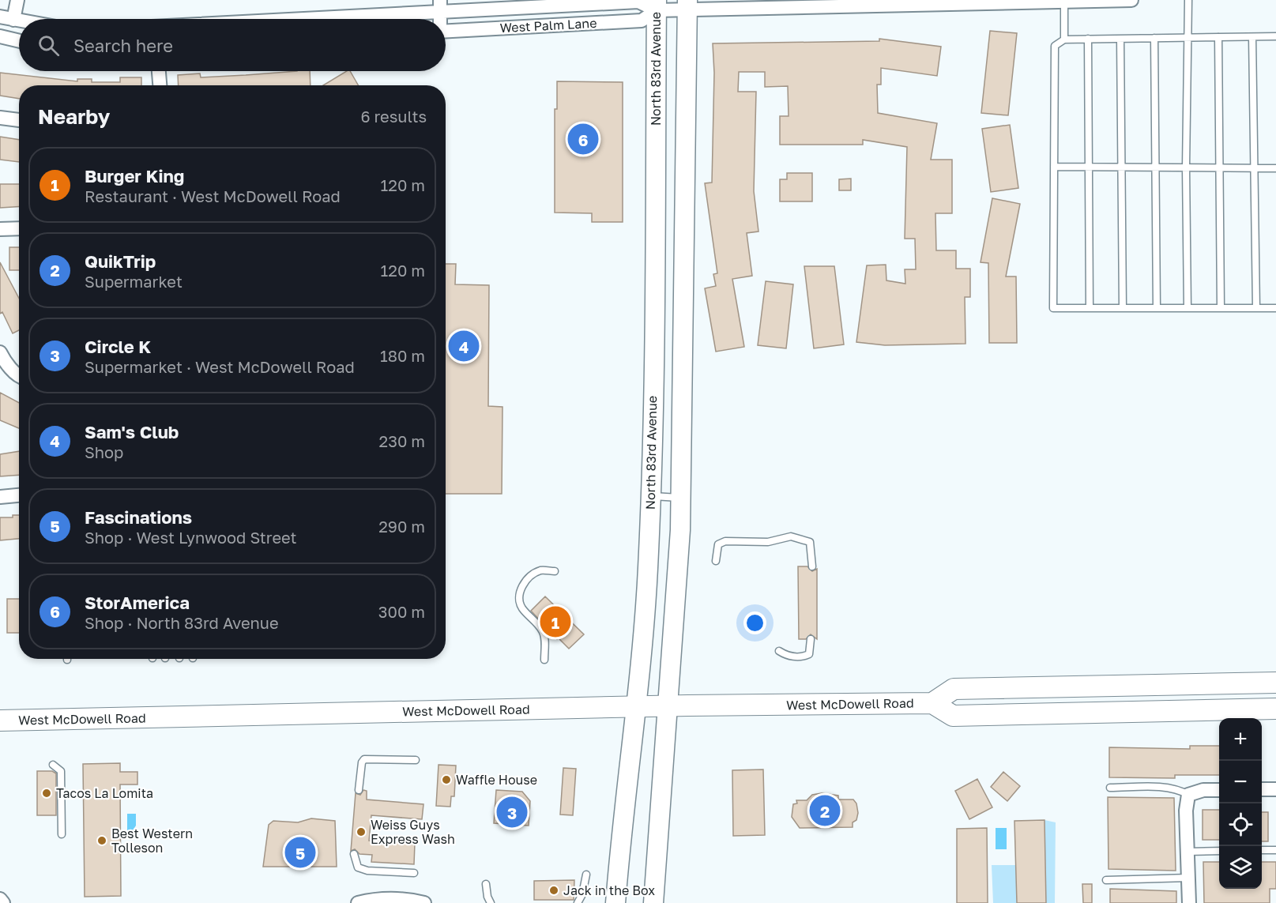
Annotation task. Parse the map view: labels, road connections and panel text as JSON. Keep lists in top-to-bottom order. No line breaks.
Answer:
{"streets":{"main road":["North 83rd Avenue","West McDowell Road"],"street":["West Palm Lane"]},"crossings":[["West Palm Lane","North 83rd Avenue"],["North 83rd Avenue","West McDowell Road"]],"places":["Waffle House","Tacos La Lomita","Weiss Guys Express Wash","Best Western Tolleson","Jack in the Box"],"page":{"search":"Search here","heading":["Nearby","6 results"],"pins":["6","4","1","2","3","5"],"list":[{"mark":"1","name":"Burger King","note":"Restaurant · West McDowell Road","value":"120 m"},{"mark":"2","name":"QuikTrip","note":"Supermarket","value":"120 m"},{"mark":"3","name":"Circle K","note":"Supermarket · West McDowell Road","value":"180 m"},{"mark":"4","name":"Sam's Club","note":"Shop","value":"230 m"},{"mark":"5","name":"Fascinations","note":"Shop · West Lynwood Street","value":"290 m"},{"mark":"6","name":"StorAmerica","note":"Shop · North 83rd Avenue","value":"300 m"}],"map_buttons":["+","−"]}}
